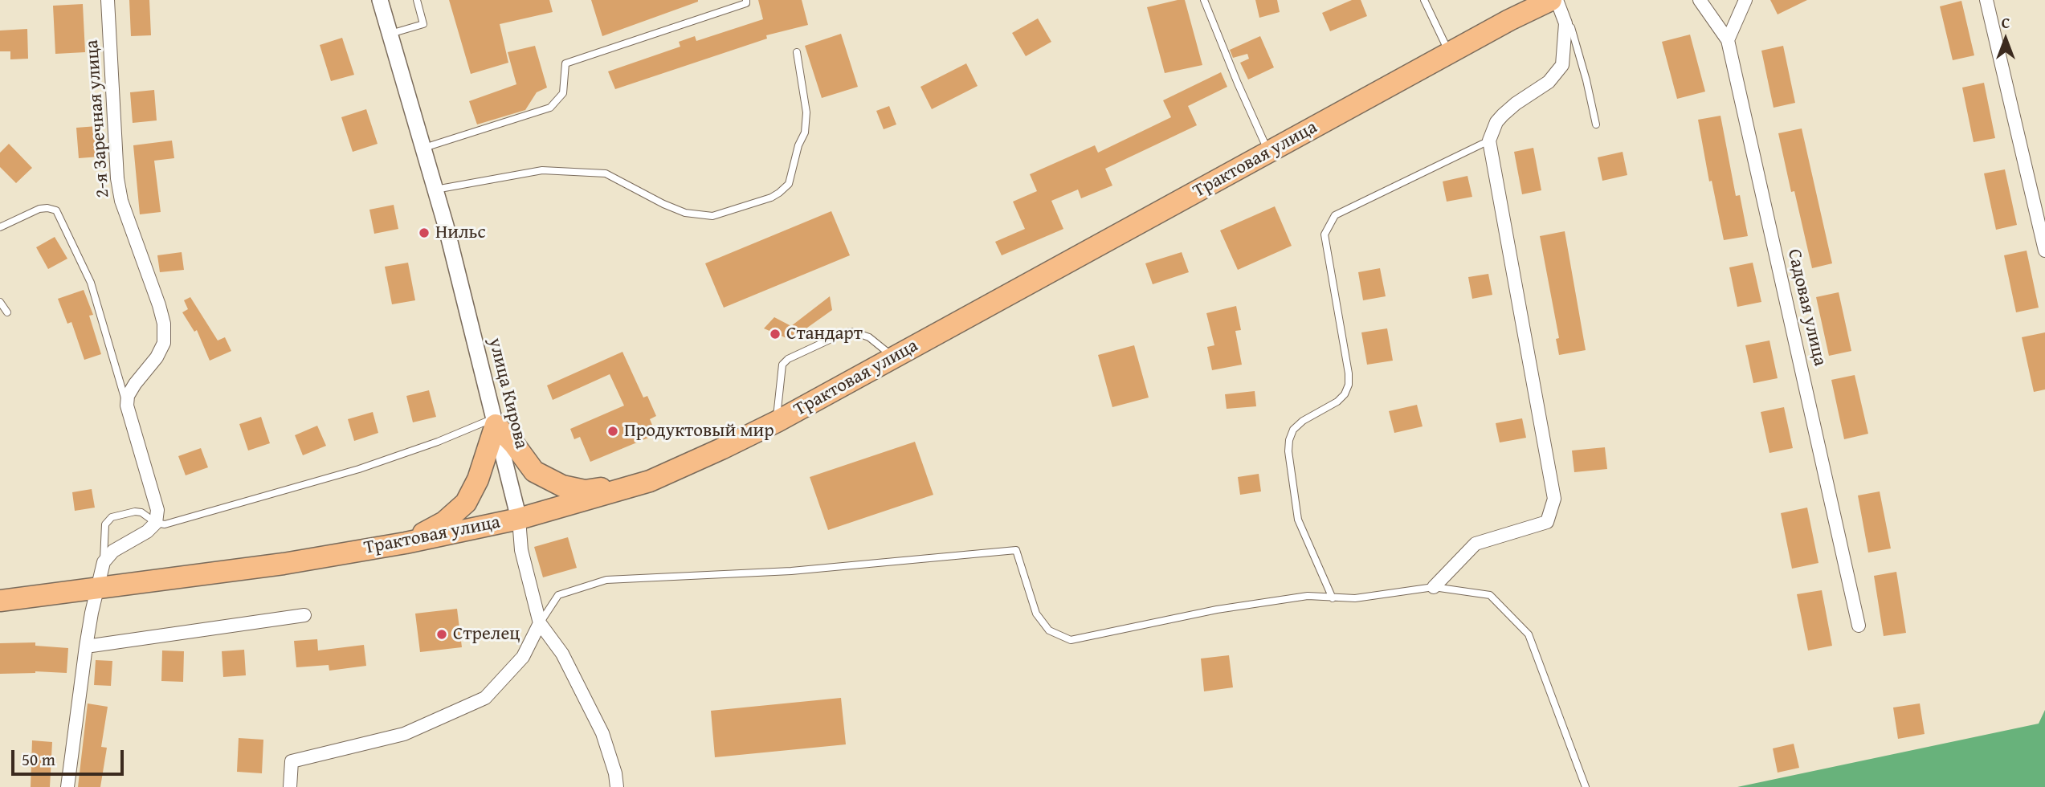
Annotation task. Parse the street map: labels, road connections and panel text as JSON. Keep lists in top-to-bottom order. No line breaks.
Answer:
{"streets":{"highway":["Трактовая улица"],"street":["2-я Заречная улица","Садовая улица","улица Кирова"]},"crossings":[["Трактовая улица","улица Кирова"]],"places":["Нильс","Стандарт","Продуктовый мир","Стрелец"],"scale_bar":"50 m","north":"top"}
